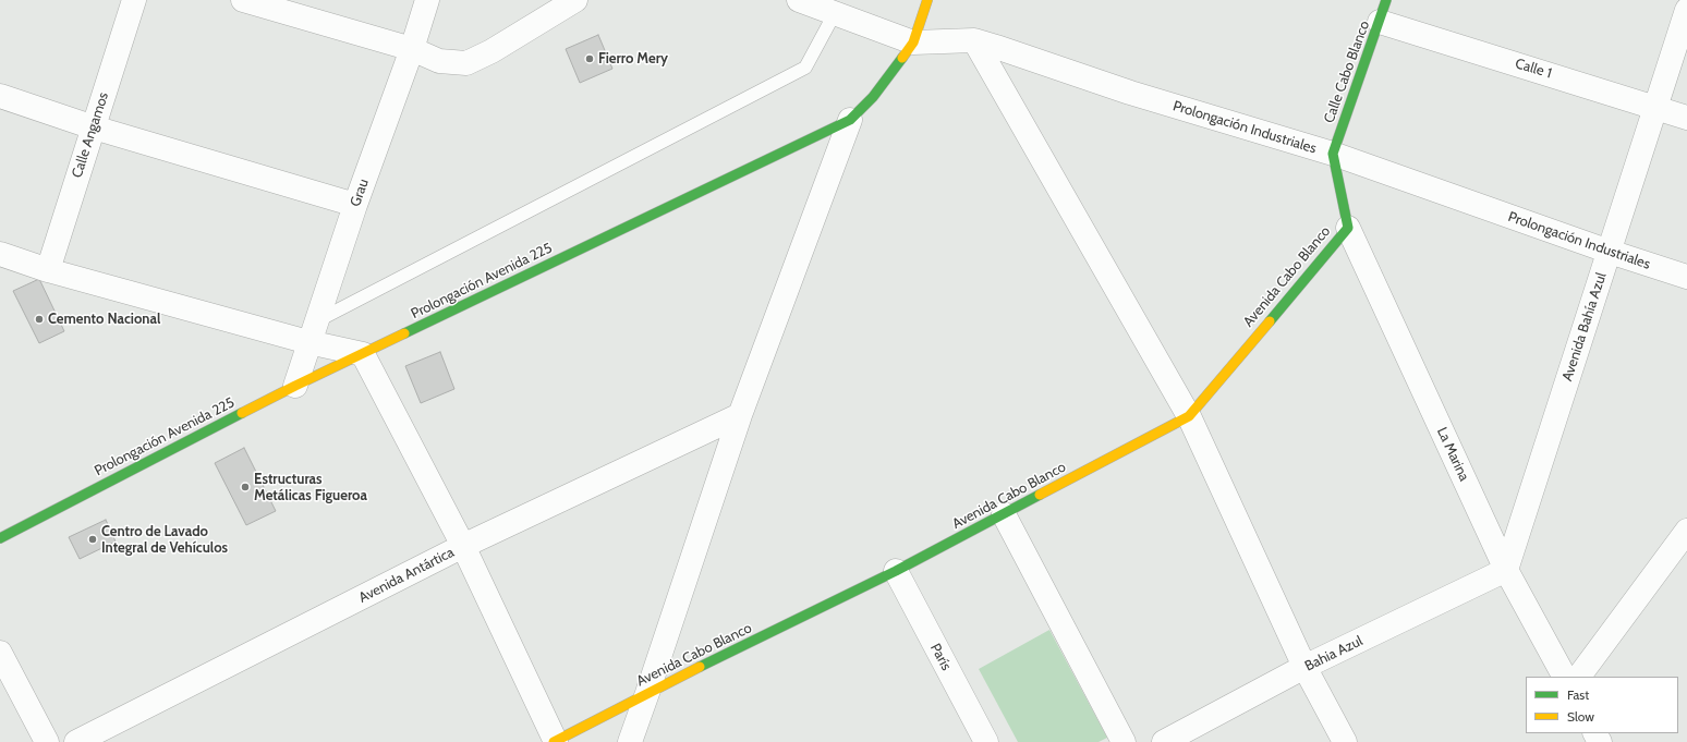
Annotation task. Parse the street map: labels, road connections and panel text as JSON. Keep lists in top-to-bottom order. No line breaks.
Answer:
{"streets":{"street":["Calle 1","Calle Cabo Blanco","Prolongación Industriales","Calle Angamos","Grau","Avenida Cabo Blanco","Prolongación Avenida 225","Avenida Bahía Azul","La Marina","Avenida Antártica","Bahia Azul","París"]},"crossings":[["Calle 1","Calle Cabo Blanco"],["Calle 1","Avenida Bahía Azul"],["Calle Cabo Blanco","Prolongación Industriales"],["Calle Cabo Blanco","Avenida Cabo Blanco"],["Prolongación Industriales","Avenida Cabo Blanco"],["Prolongación Industriales","Prolongación Avenida 225"],["Prolongación Industriales","Avenida Bahía Azul"],["Grau","Prolongación Avenida 225"],["Avenida Cabo Blanco","La Marina"],["Avenida Cabo Blanco","París"],["Avenida Bahía Azul","La Marina"],["Avenida Bahía Azul","Bahia Azul"],["La Marina","Bahia Azul"]],"places":["Fierro Mery","Cemento Nacional","Estructuras Metálicas Figueroa","Centro de Lavado Integral de Vehículos"],"legend":["Fast","Slow"]}
